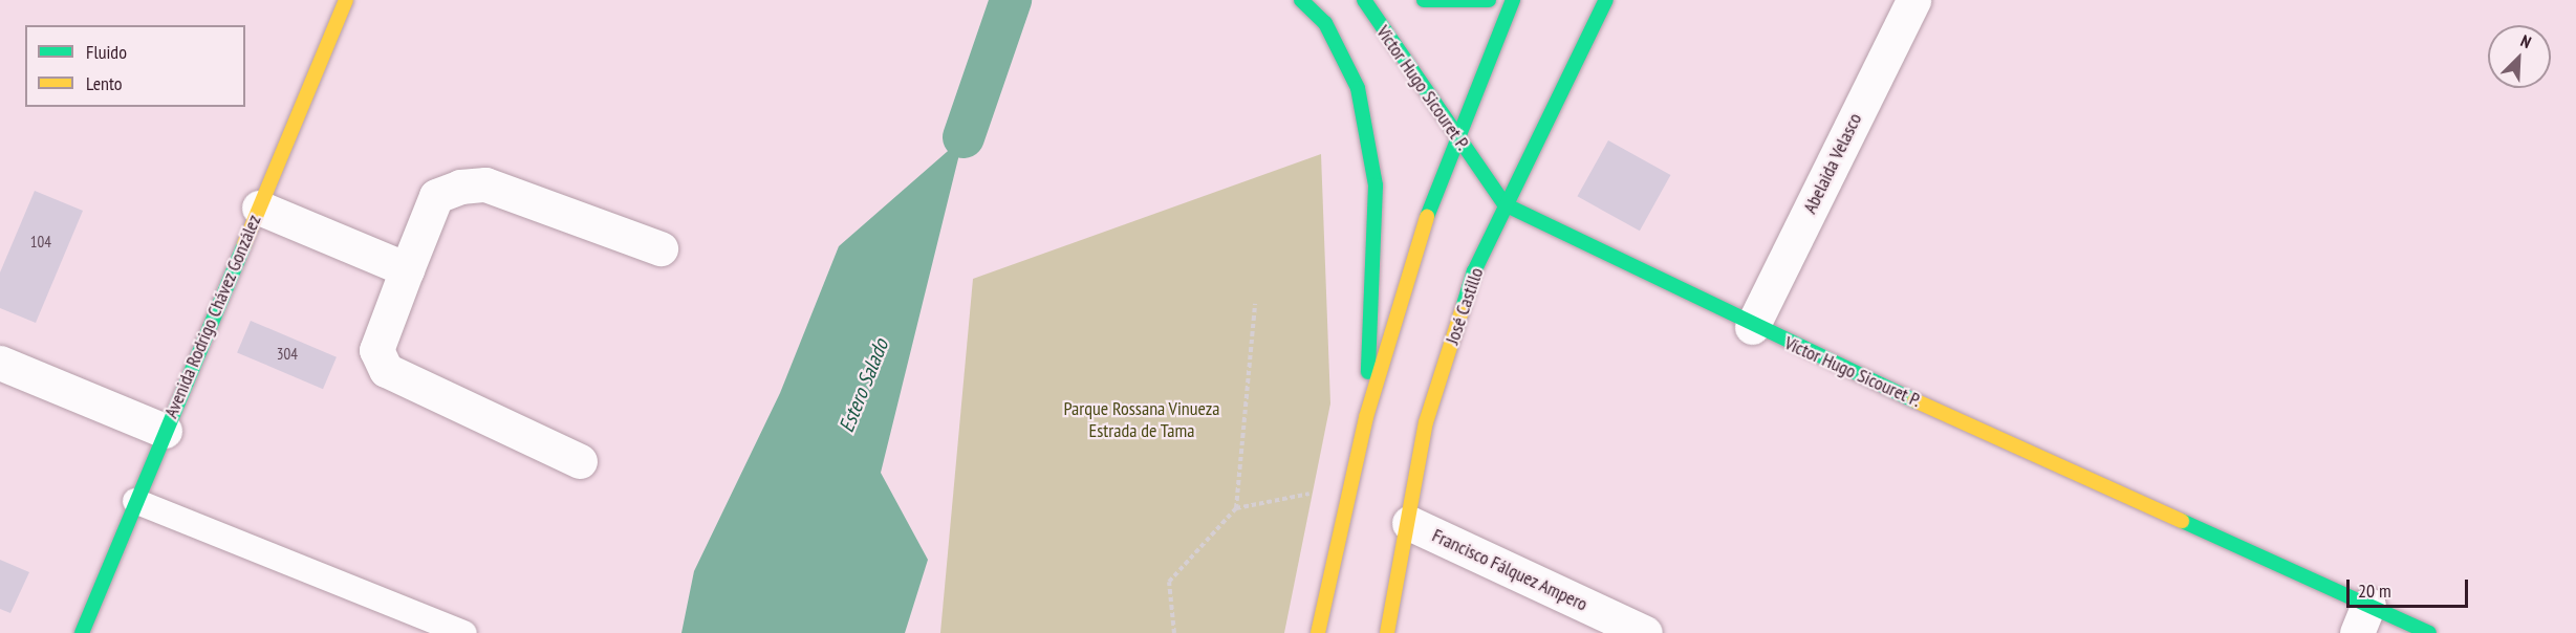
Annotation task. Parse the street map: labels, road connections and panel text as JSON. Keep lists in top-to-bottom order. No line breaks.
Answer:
{"streets":{"street":["Víctor Hugo Sicouret P.","Abelaida Velasco","José Castillo","Avenida Rodrigo Chávez González","Francisco Fálquez Ampero"]},"crossings":[["Víctor Hugo Sicouret P.","Abelaida Velasco"],["Víctor Hugo Sicouret P.","José Castillo"],["José Castillo","Francisco Fálquez Ampero"]],"water":["Estero Salado"],"parks":["Parque Rossana Vinueza Estrada de Tama"],"house_numbers":["104","304"],"legend":["Fluido","Lento"],"scale_bar":"20 m","north":"top right"}
